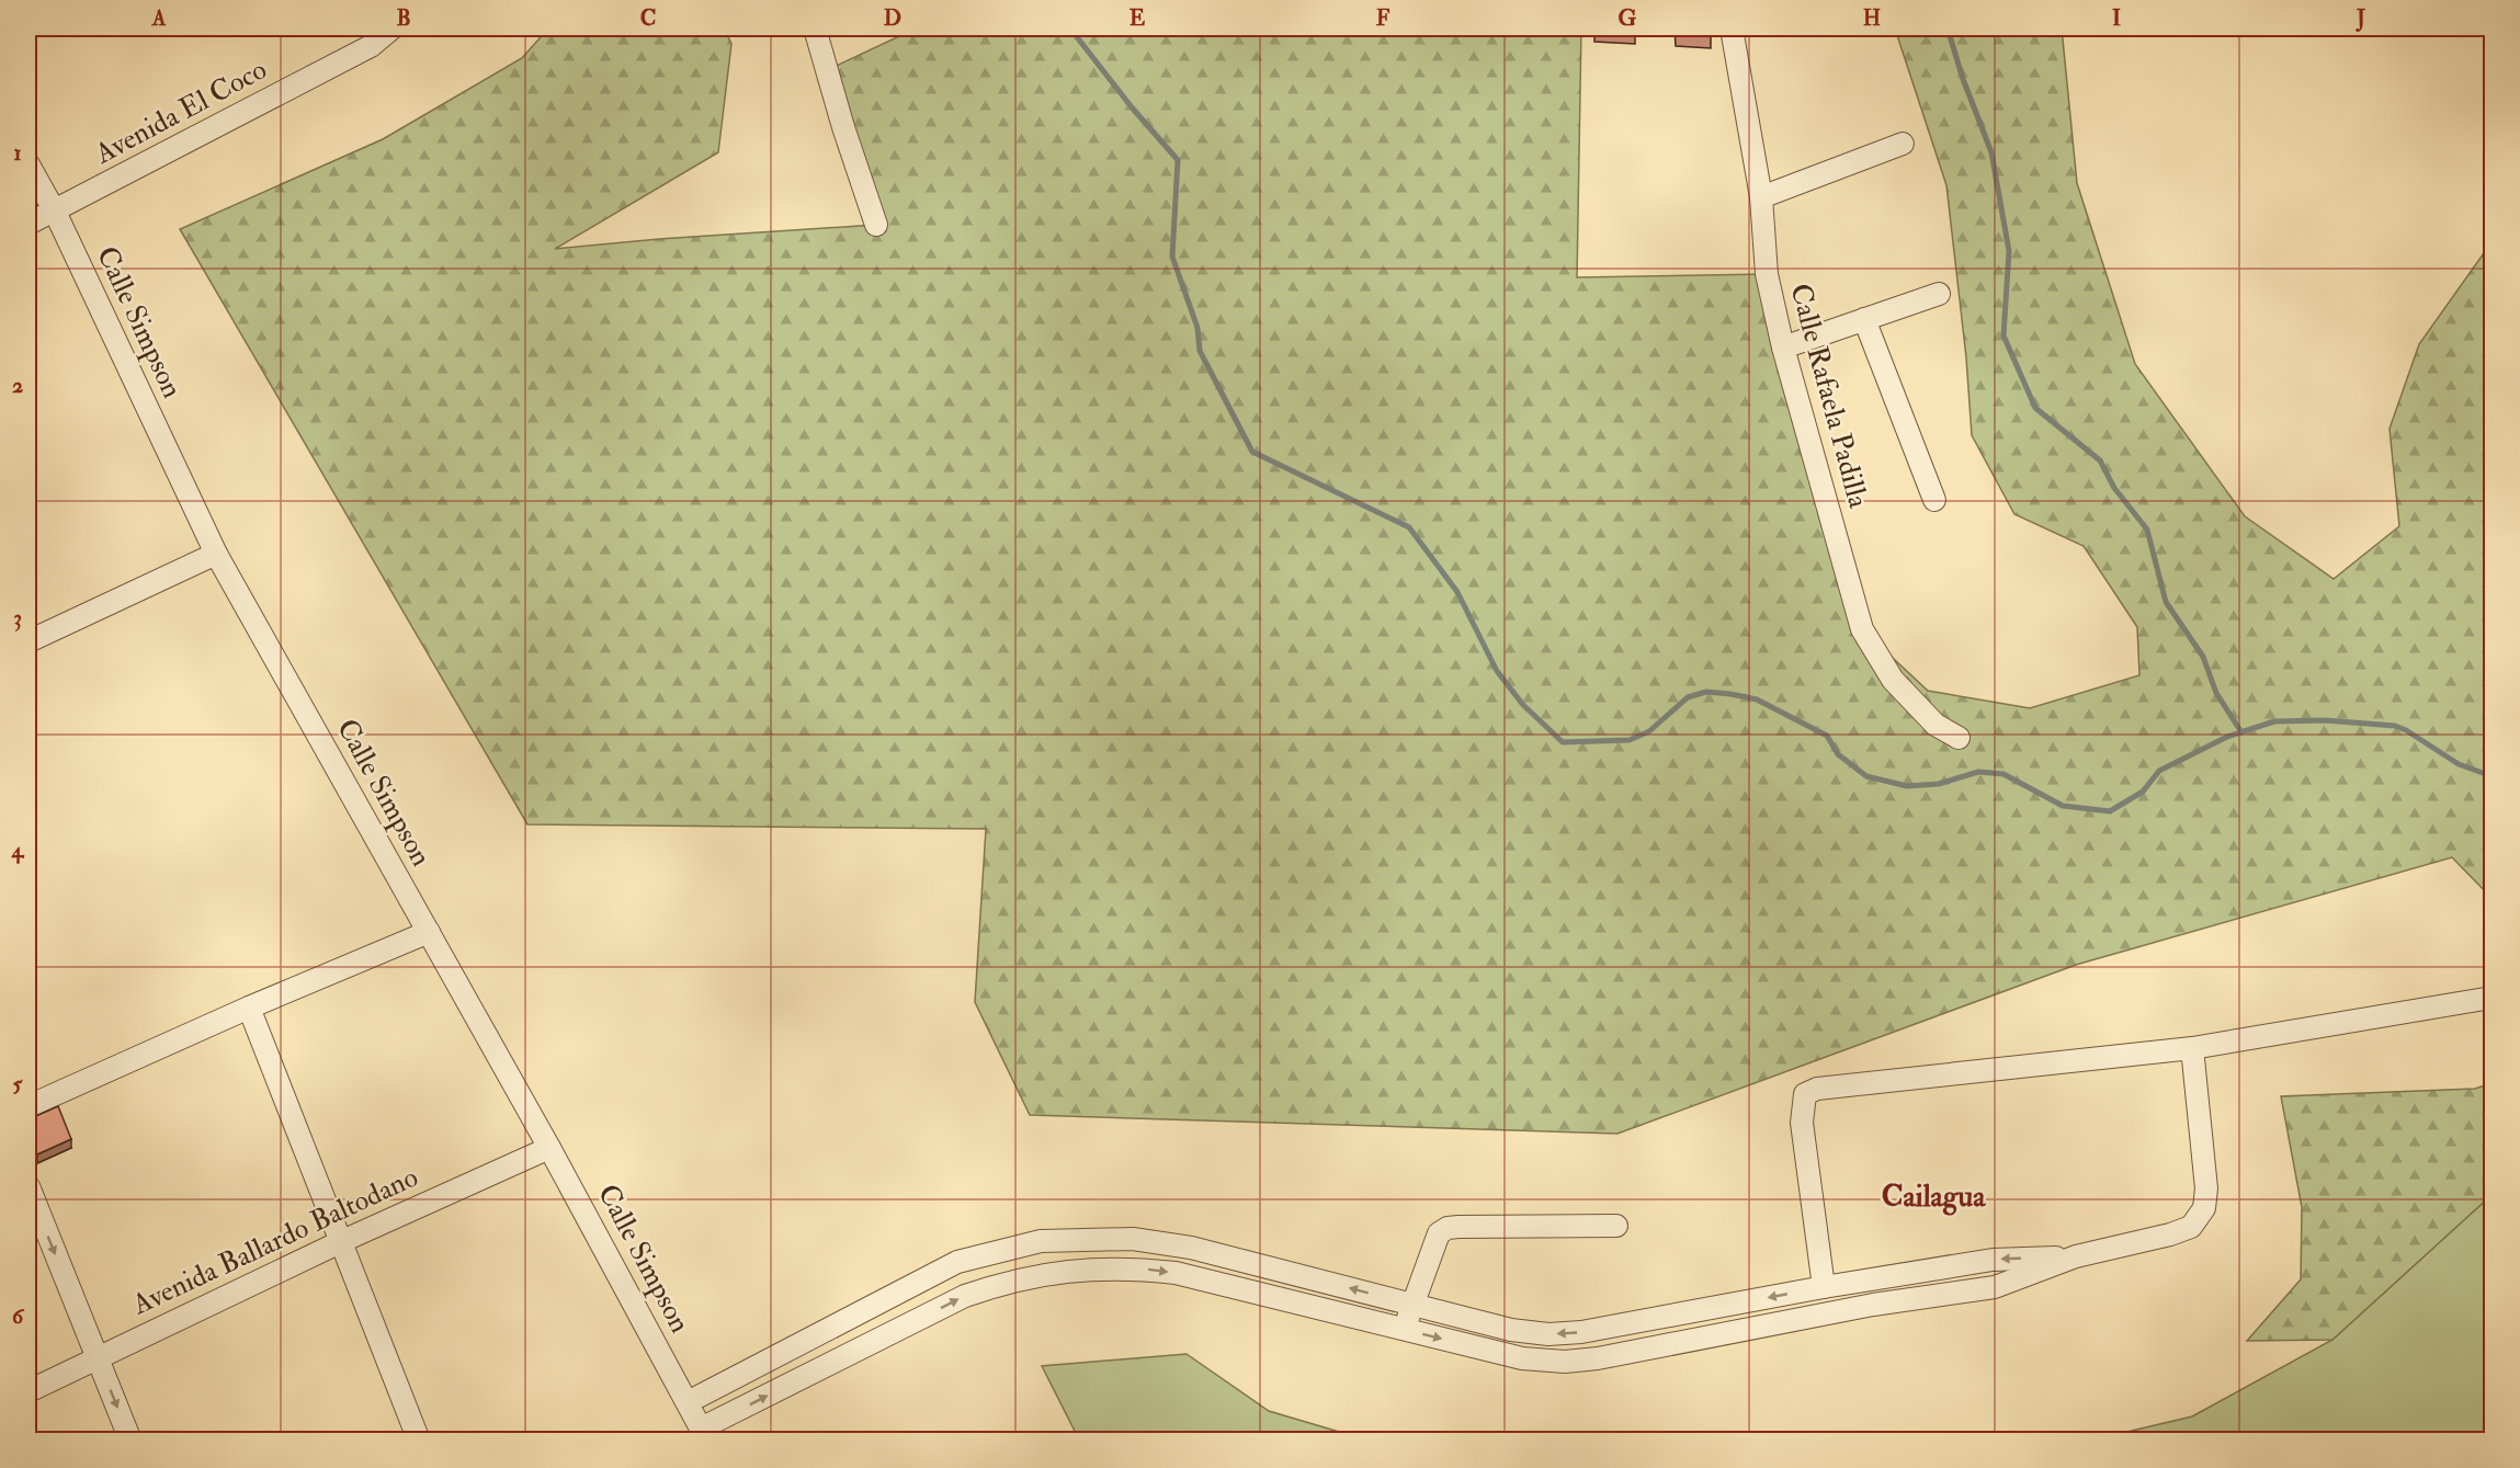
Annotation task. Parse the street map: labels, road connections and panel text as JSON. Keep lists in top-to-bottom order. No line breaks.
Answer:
{"streets":{"street":["Avenida El Coco","Calle Simpson","Calle Rafaela Padilla","Avenida Ballardo Baltodano"]},"crossings":[["Avenida El Coco","Calle Simpson"],["Calle Simpson","Avenida Ballardo Baltodano"]],"districts":["Cailagua"],"grid":{"columns":["A","B","C","D","E","F","G","H","I","J"],"rows":["1","2","3","4","5","6"]}}
